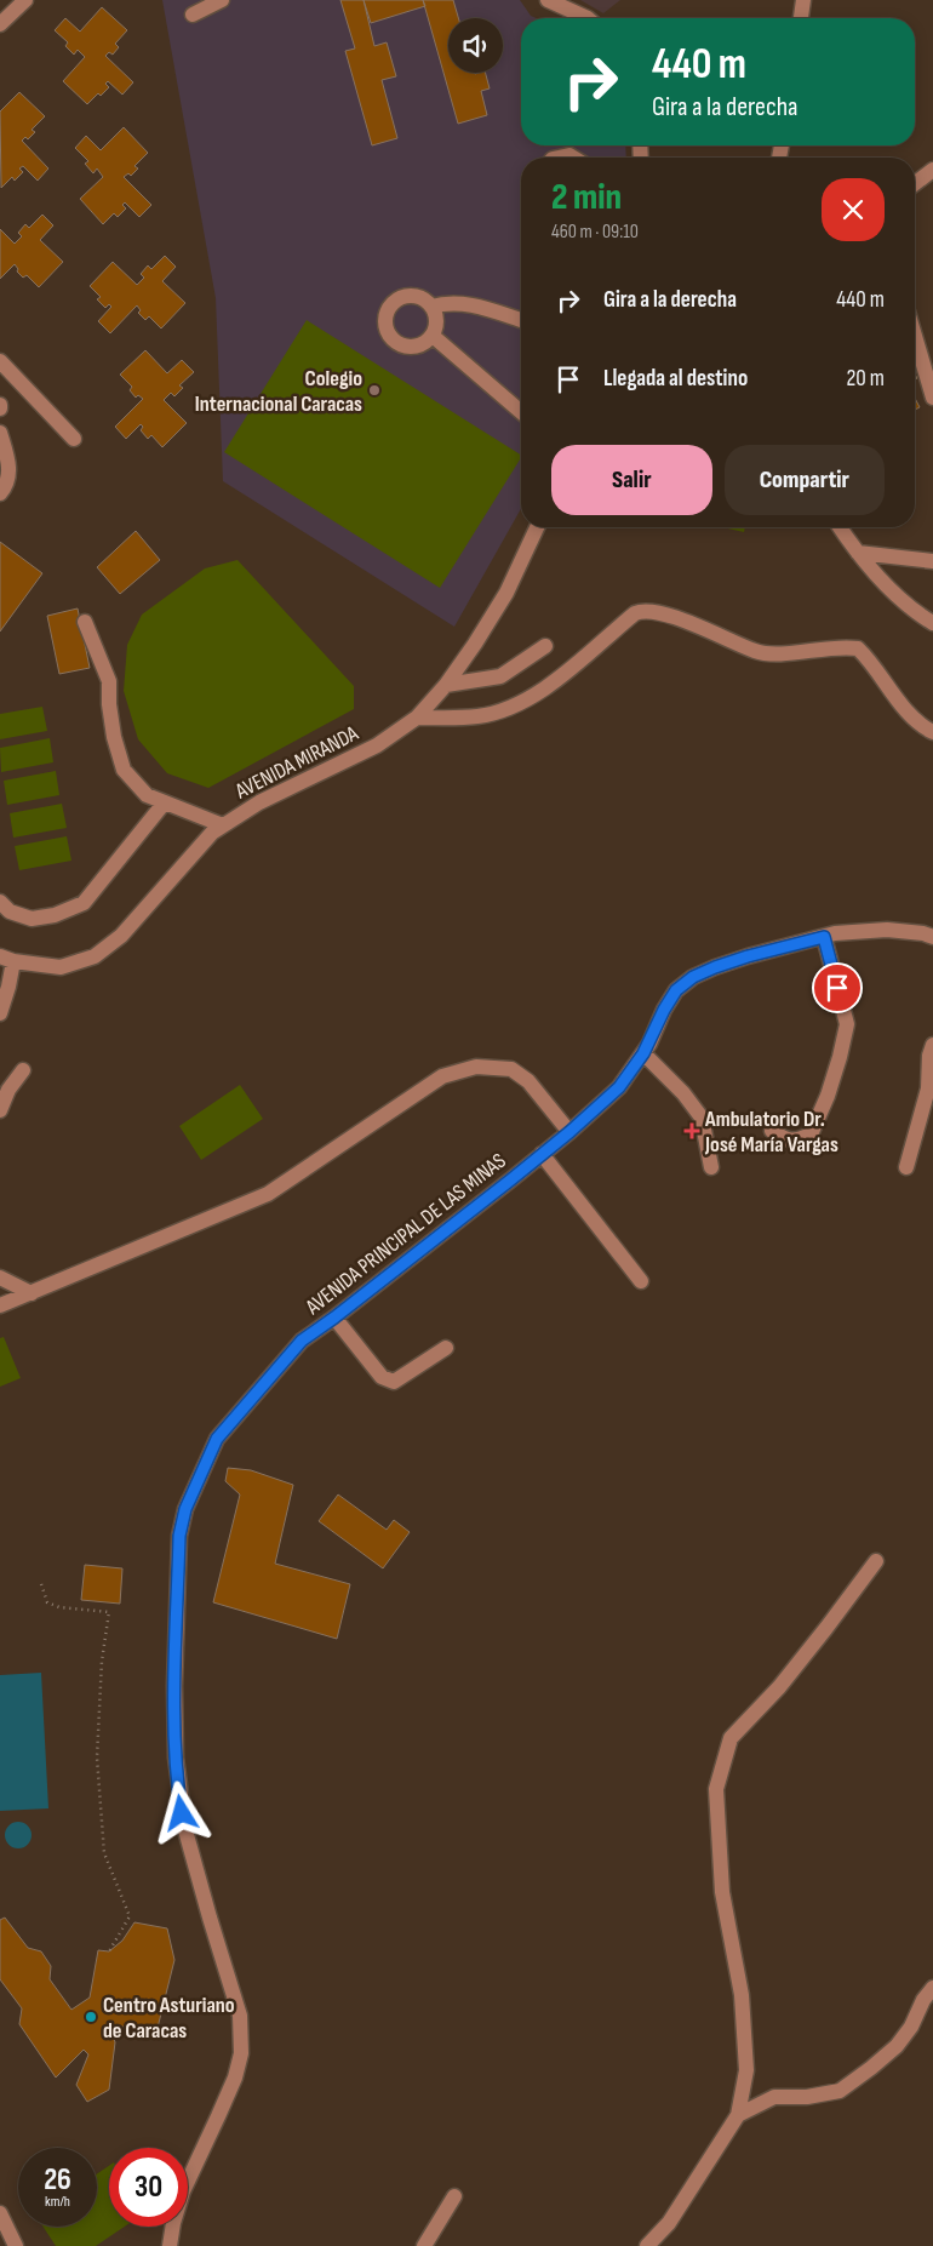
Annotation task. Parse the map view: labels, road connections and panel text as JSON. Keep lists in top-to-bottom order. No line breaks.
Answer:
{"streets":{"street":["AVENIDA MIRANDA","AVENIDA PRINCIPAL DE LAS MINAS"]},"places":{"other":["Colegio Internacional Caracas","Centro Asturiano de Caracas"],"health":["Ambulatorio Dr. José María Vargas"]},"page":{"turn":["440 m","Gira a la derecha"],"heading":["2 min","460 m · 09:10"],"list":[{"name":"Gira a la derecha","value":"440 m"},{"name":"Llegada al destino","value":"20 m"}],"buttons":["Salir","Compartir"],"speed":"26 km/h","limit":"30"}}
